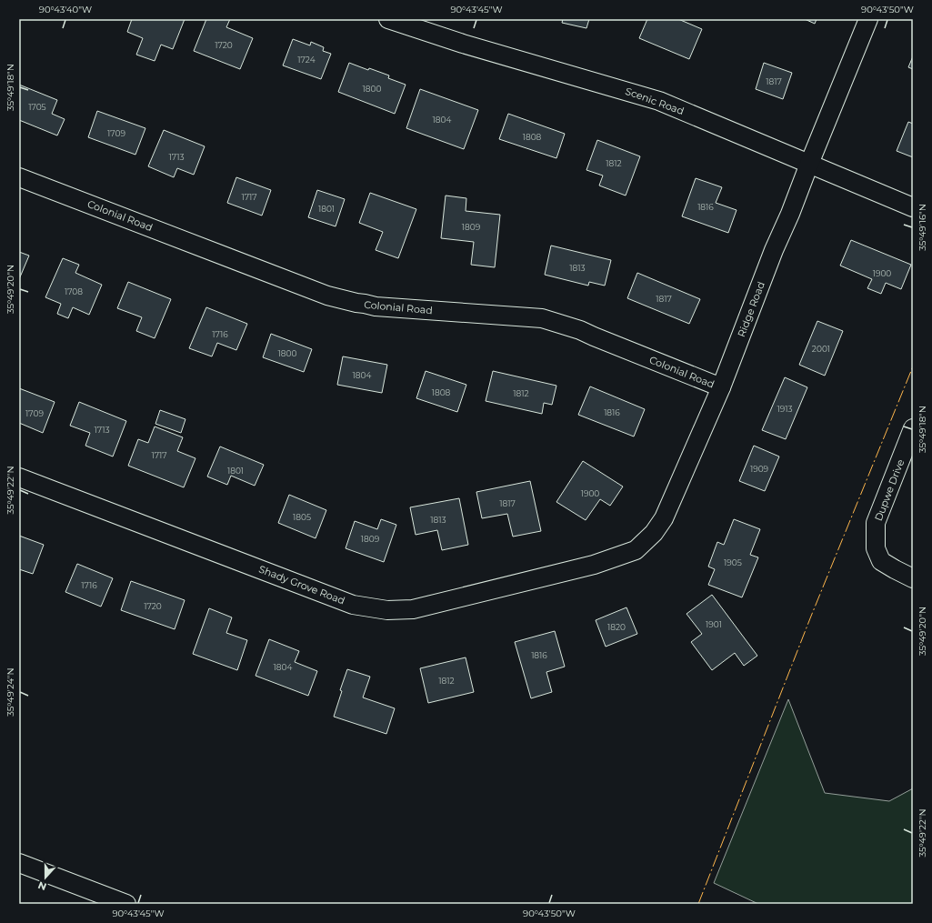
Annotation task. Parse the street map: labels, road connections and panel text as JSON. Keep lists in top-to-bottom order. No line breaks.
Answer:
{"streets":{"street":["Scenic Road","Colonial Road","Ridge Road","Dupwe Drive","Shady Grove Road"]},"crossings":[["Scenic Road","Ridge Road"],["Colonial Road","Ridge Road"],["Ridge Road","Shady Grove Road"]],"house_numbers":["1720","1724","1817","1800","1705","1804","1709","1808","1713","1812","1717","1816","1801","1809","1813","1900","1708","1817","1716","2001","1800","1804","1808","1812","1913","1816","1709","1713","1717","1909","1801","1900","1817","1805","1813","1809","1905","1716","1720","1901","1820","1816","1804","1812"],"north":"bottom","coordinates":["90°43'40\"W","90°43'45\"W","90°43'50\"W","35°49'18\"N","35°49'16\"N","35°49'20\"N","35°49'22\"N","35°49'24\"N"]}
